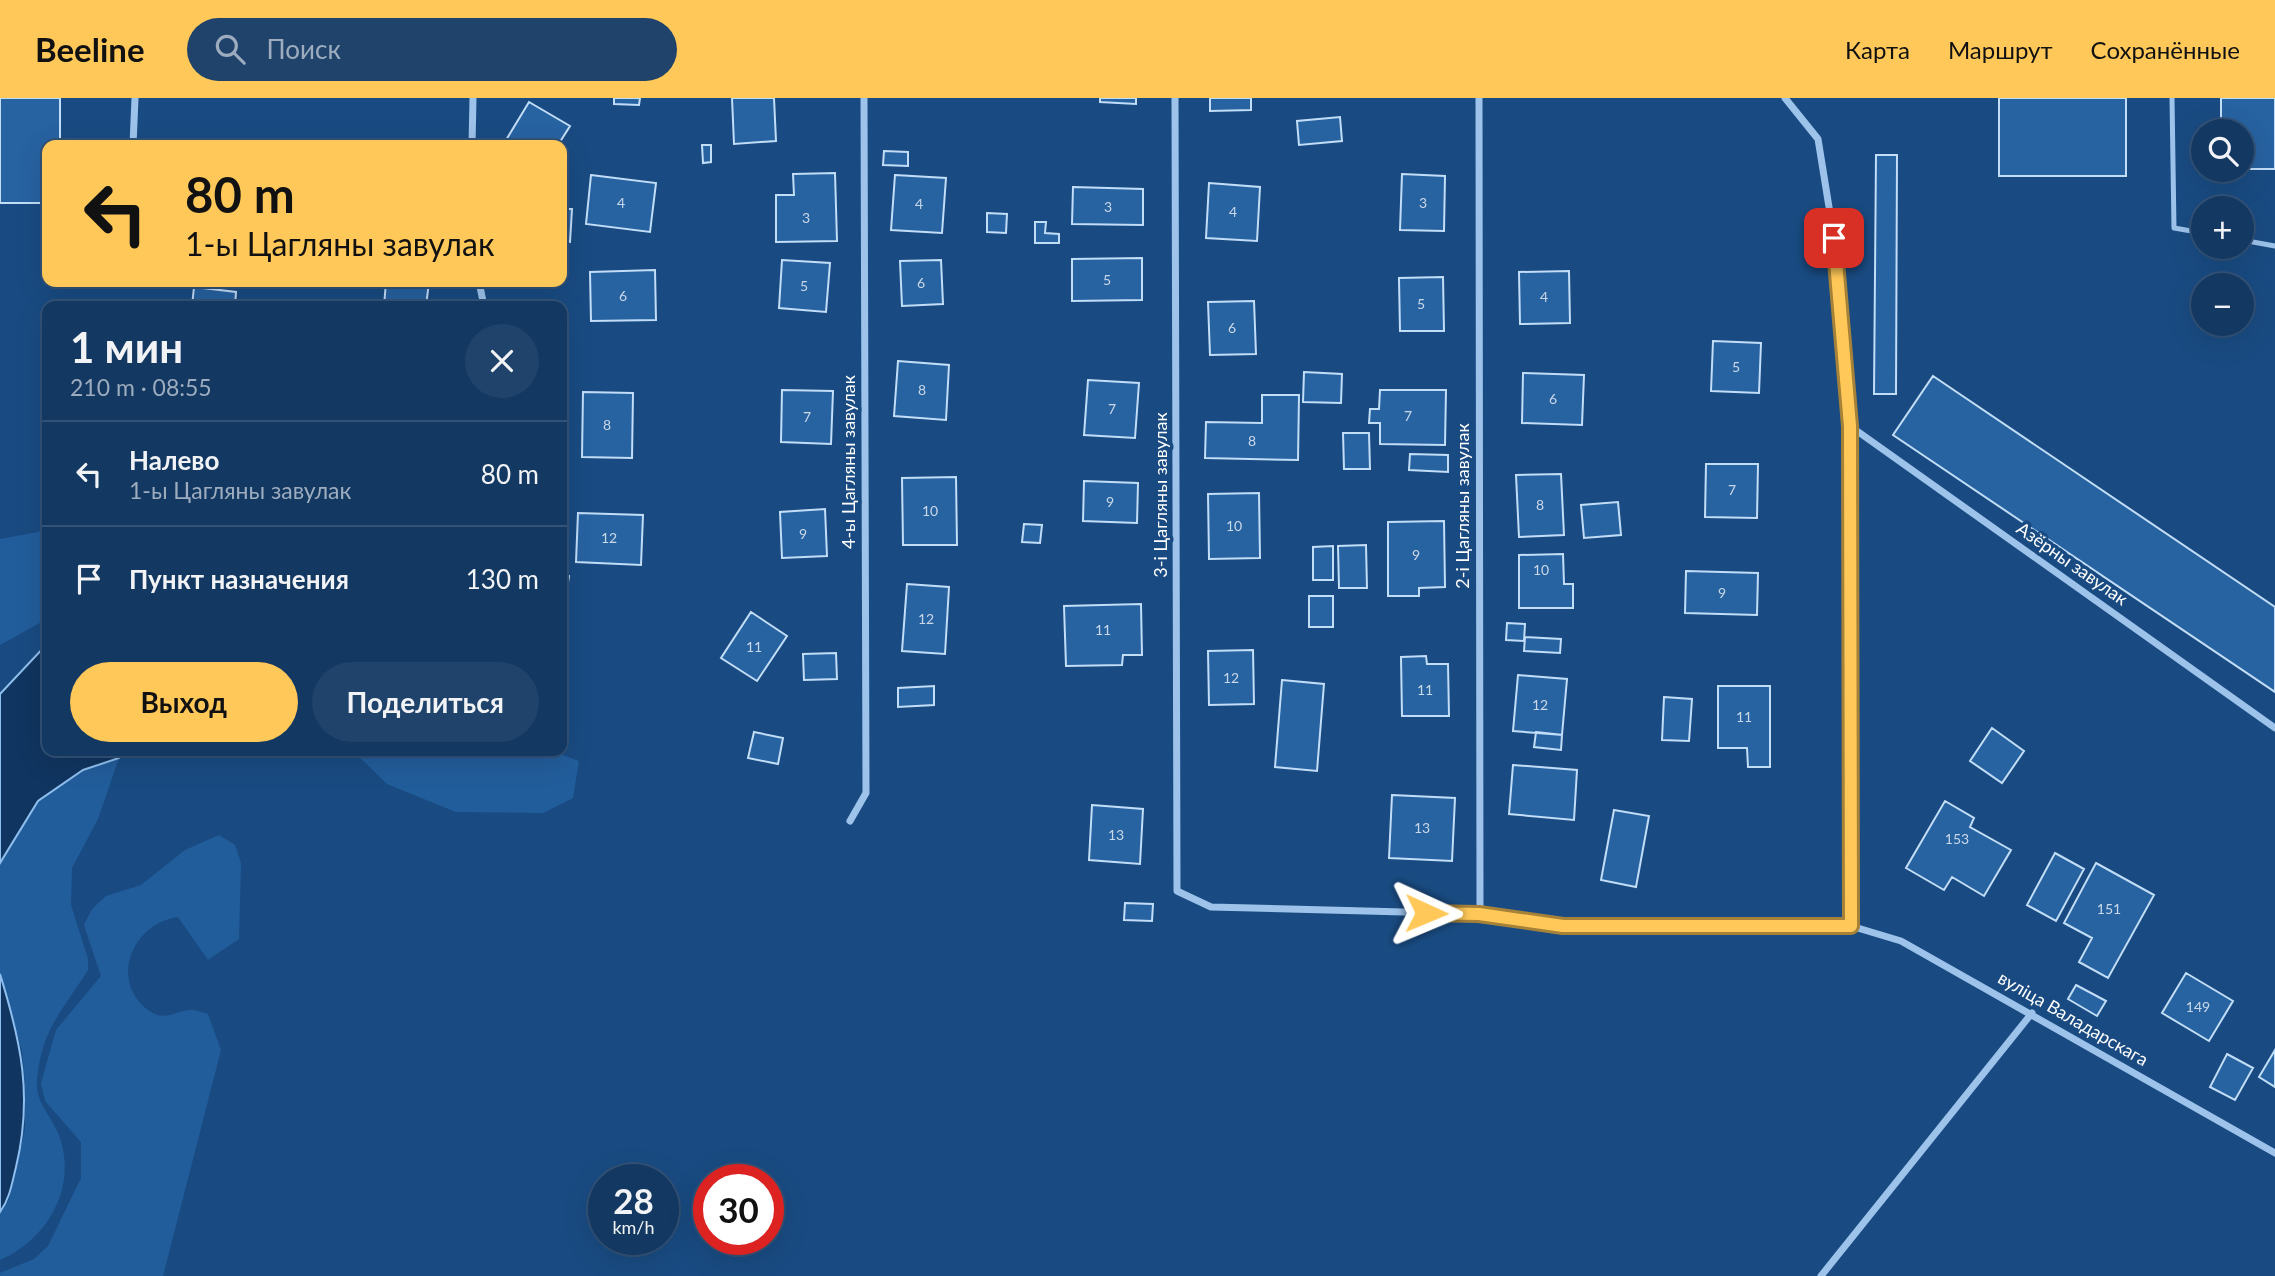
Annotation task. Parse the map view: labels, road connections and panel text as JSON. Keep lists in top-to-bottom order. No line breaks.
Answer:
{"streets":{"street":["4-ы Цагляны завулак","3-і Цагляны завулак","2-і Цагляны завулак","Азёрны завулак","вуліца Валадарскага"]},"crossings":[["3-і Цагляны завулак","вуліца Валадарскага"],["2-і Цагляны завулак","вуліца Валадарскага"]],"house_numbers":["4","3","4","3","4","3","5","6","5","6","4","5","6","5","8","6","7","7","7","8","8","7","9","8","10","10","9","12","9","10","9","12","11","11","12","11","12","11","13","13","153","151","149"],"page":{"header":"Beeline","search":"Поиск","nav":["Карта","Маршрут","Сохранённые"],"map_buttons":["+","−"],"turn":["80 m","1-ы Цагляны завулак"],"heading":["1 мин","210 m · 08:55"],"list":[{"name":"Налево","note":"1-ы Цагляны завулак","value":"80 m"},{"name":"Пункт назначения","value":"130 m"}],"buttons":["Выход","Поделиться"],"speed":"28 km/h","limit":"30"}}
